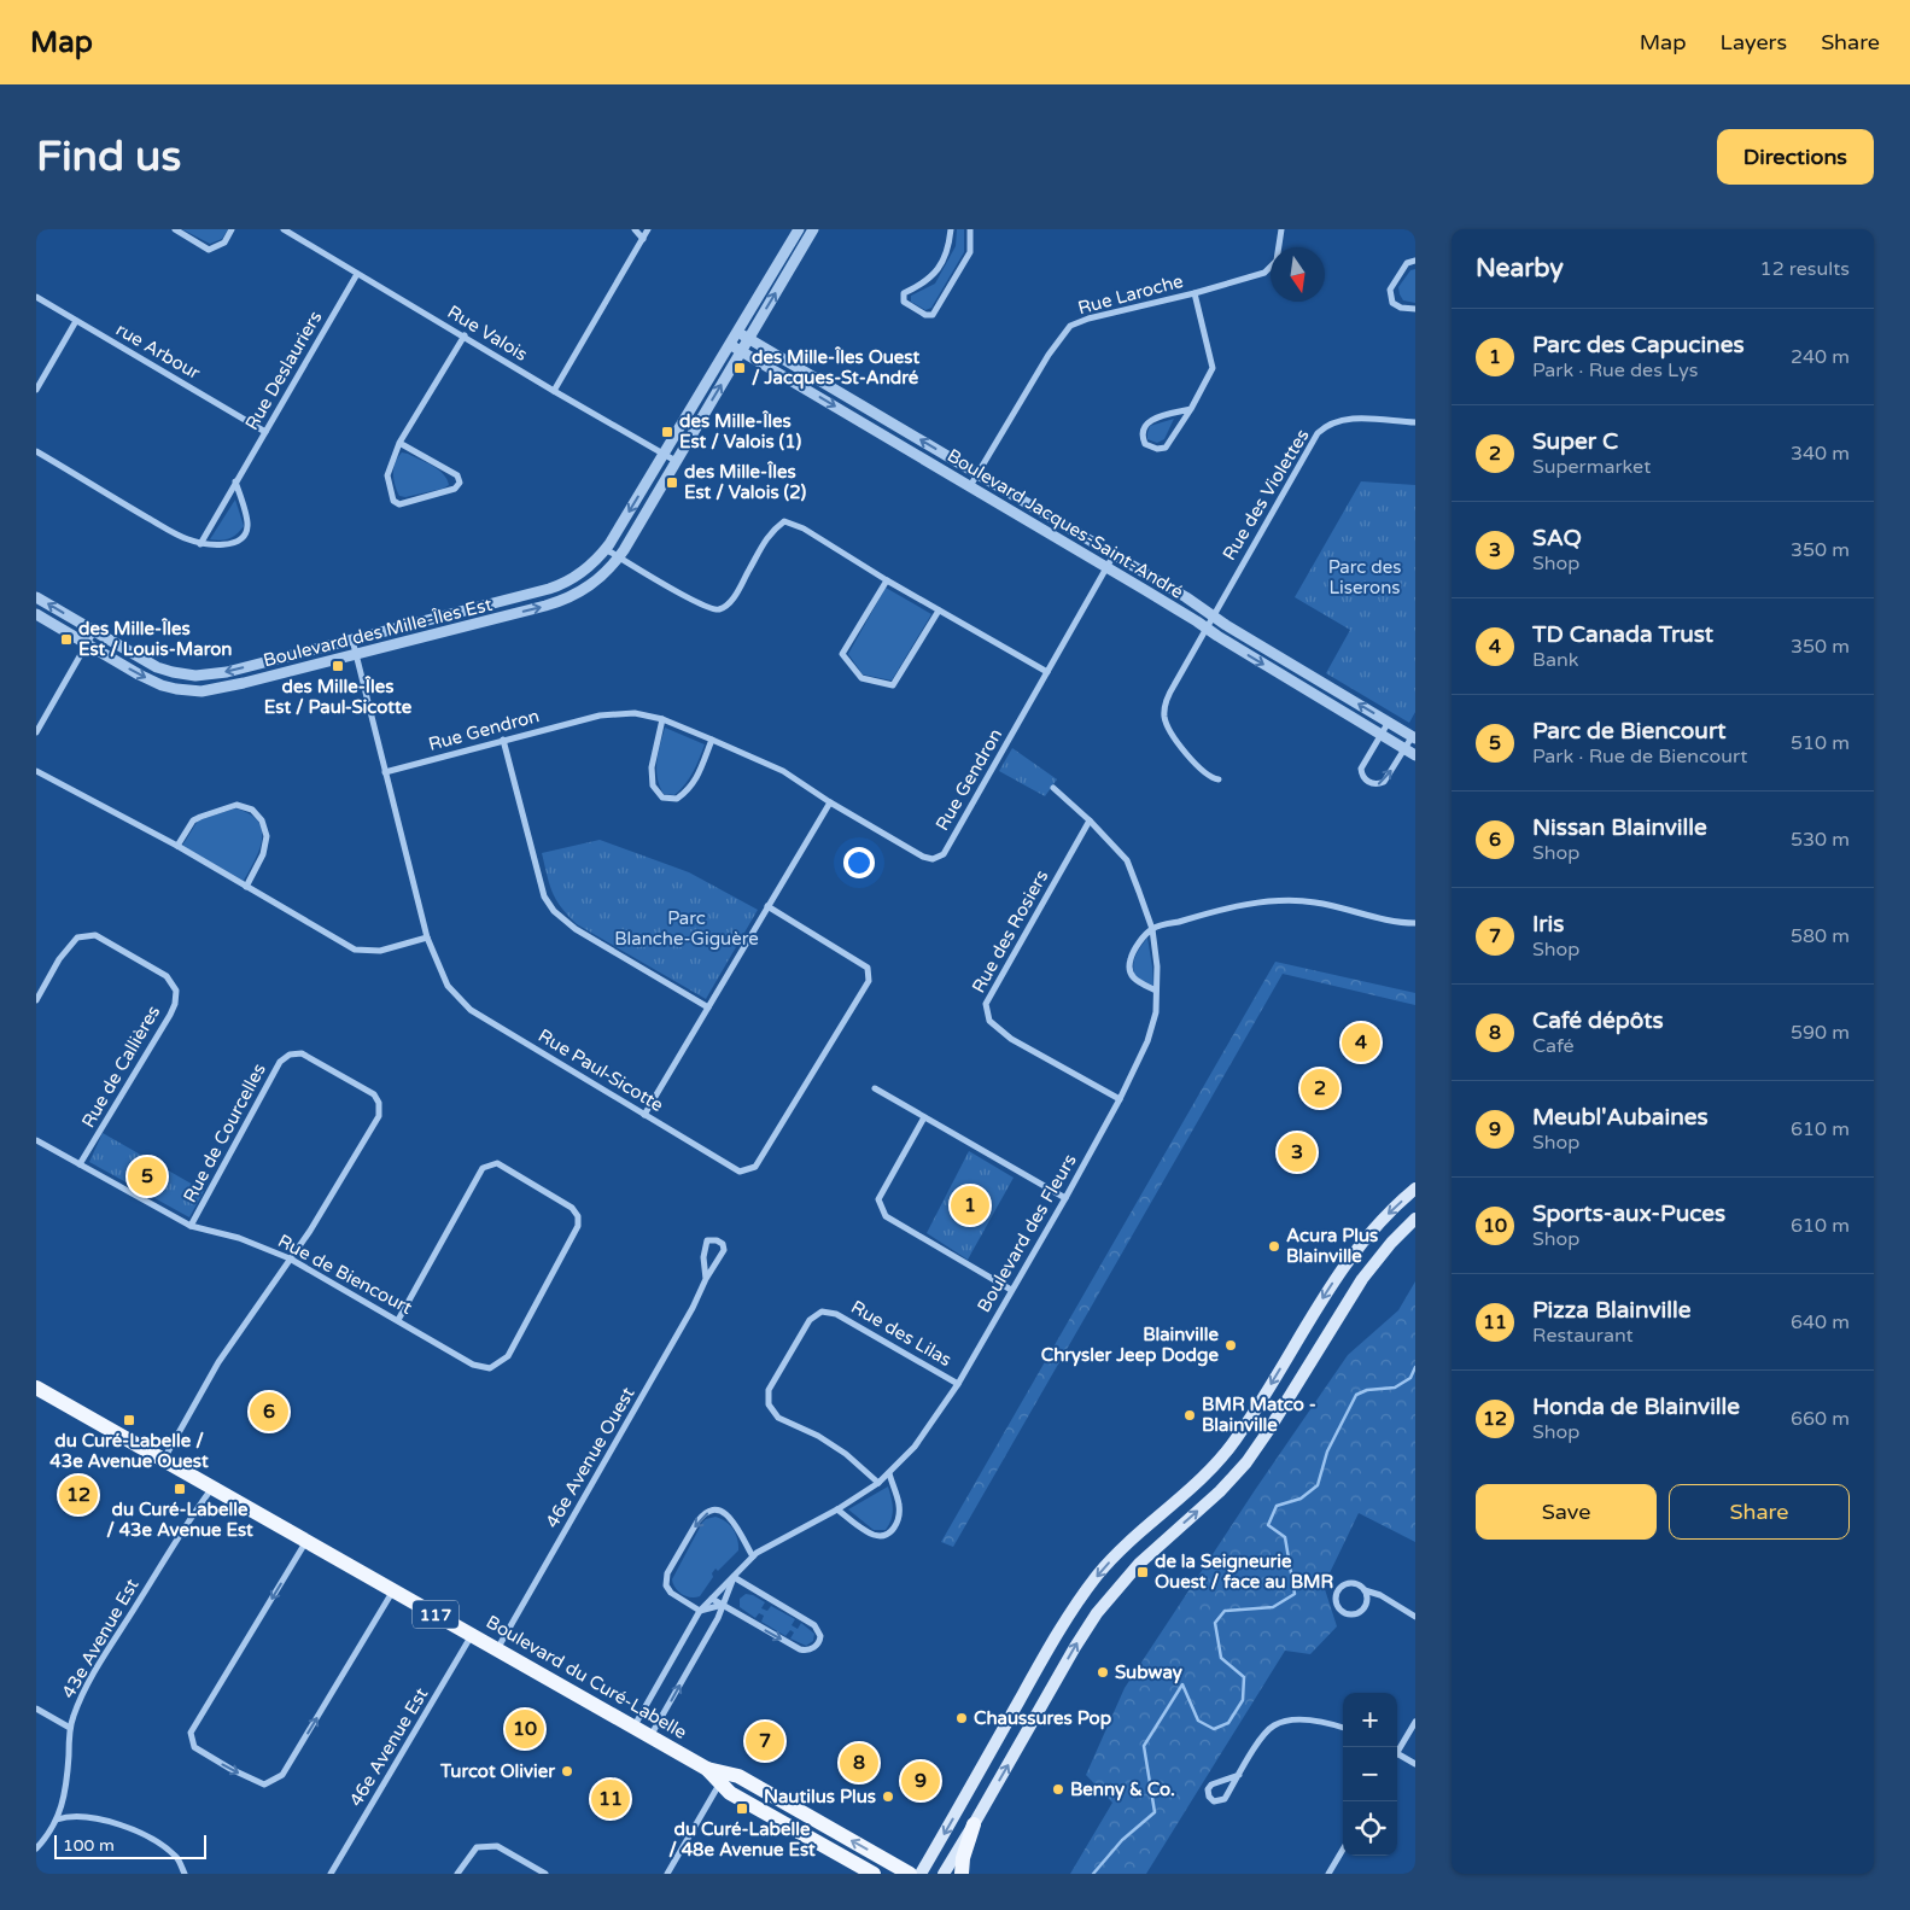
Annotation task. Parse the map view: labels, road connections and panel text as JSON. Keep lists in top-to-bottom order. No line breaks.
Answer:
{"streets":{"main road":["117","Boulevard du Curé-Labelle"],"street":["Rue Laroche","Rue Valois","rue Arbour","Rue Deslauriers","Rue des Violettes","Boulevard Jacques-Saint-André","Boulevard des Mille-Îles Est","Rue Gendron","Rue des Rosiers","Rue de Callières","Rue Paul-Sicotte","Rue de Courcelles","Boulevard des Fleurs","Rue de Biencourt","Rue des Lilas","46e Avenue Ouest","43e Avenue Est","46e Avenue Est"]},"crossings":[["Rue Laroche","Boulevard Jacques-Saint-André"],["Rue Valois","Rue Deslauriers"],["Rue Valois","Boulevard des Mille-Îles Est"],["rue Arbour","Rue Deslauriers"],["Rue des Violettes","Boulevard Jacques-Saint-André"],["Boulevard Jacques-Saint-André","Boulevard des Mille-Îles Est"],["Boulevard Jacques-Saint-André","Rue Gendron"],["Boulevard des Mille-Îles Est","Rue Paul-Sicotte"],["Rue Gendron","Rue Paul-Sicotte"],["Rue des Rosiers","Boulevard des Fleurs"],["Rue de Callières","Rue de Biencourt"],["Rue de Courcelles","Rue de Biencourt"],["Boulevard des Fleurs","Rue des Lilas"],["Boulevard des Fleurs","Boulevard du Curé-Labelle"],["46e Avenue Ouest","Boulevard du Curé-Labelle"],["43e Avenue Est","Boulevard du Curé-Labelle"],["Boulevard du Curé-Labelle","46e Avenue Est"]],"parks":["Parc des Liserons","Parc Blanche-Giguère"],"places":{"transit":["des Mille-Îles Ouest / Jacques-St-André","des Mille-Îles Est / Valois (1)","des Mille-Îles Est / Valois (2)","des Mille-Îles Est / Louis-Maron","des Mille-Îles Est / Paul-Sicotte","du Curé-Labelle / 43e Avenue Ouest","du Curé-Labelle / 43e Avenue Est","de la Seigneurie Ouest / face au BMR","du Curé-Labelle / 48e Avenue Est"],"other":["Acura Plus Blainville","Blainville Chrysler Jeep Dodge","BMR Matco - Blainville","Subway","Chaussures Pop","Turcot Olivier","Benny & Co.","Nautilus Plus"]},"scale_bar":"100 m","north":"bottom","page":{"header":"Map","nav":["Map","Layers","Share"],"buttons":["Directions",["Save","Share"]],"title":"Find us","heading":["Nearby","12 results"],"list":[{"mark":"1","name":"Parc des Capucines","note":"Park · Rue des Lys","value":"240 m"},{"mark":"2","name":"Super C","note":"Supermarket","value":"340 m"},{"mark":"3","name":"SAQ","note":"Shop","value":"350 m"},{"mark":"4","name":"TD Canada Trust","note":"Bank","value":"350 m"},{"mark":"5","name":"Parc de Biencourt","note":"Park · Rue de Biencourt","value":"510 m"},{"mark":"6","name":"Nissan Blainville","note":"Shop","value":"530 m"},{"mark":"7","name":"Iris","note":"Shop","value":"580 m"},{"mark":"8","name":"Café dépôts","note":"Café","value":"590 m"},{"mark":"9","name":"Meubl'Aubaines","note":"Shop","value":"610 m"},{"mark":"10","name":"Sports-aux-Puces","note":"Shop","value":"610 m"},{"mark":"11","name":"Pizza Blainville","note":"Restaurant","value":"640 m"},{"mark":"12","name":"Honda de Blainville","note":"Shop","value":"660 m"}],"pins":["4","2","3","5","1","6","12","10","7","8","9","11"],"map_buttons":["+","−"],"scale":"100 m"}}
